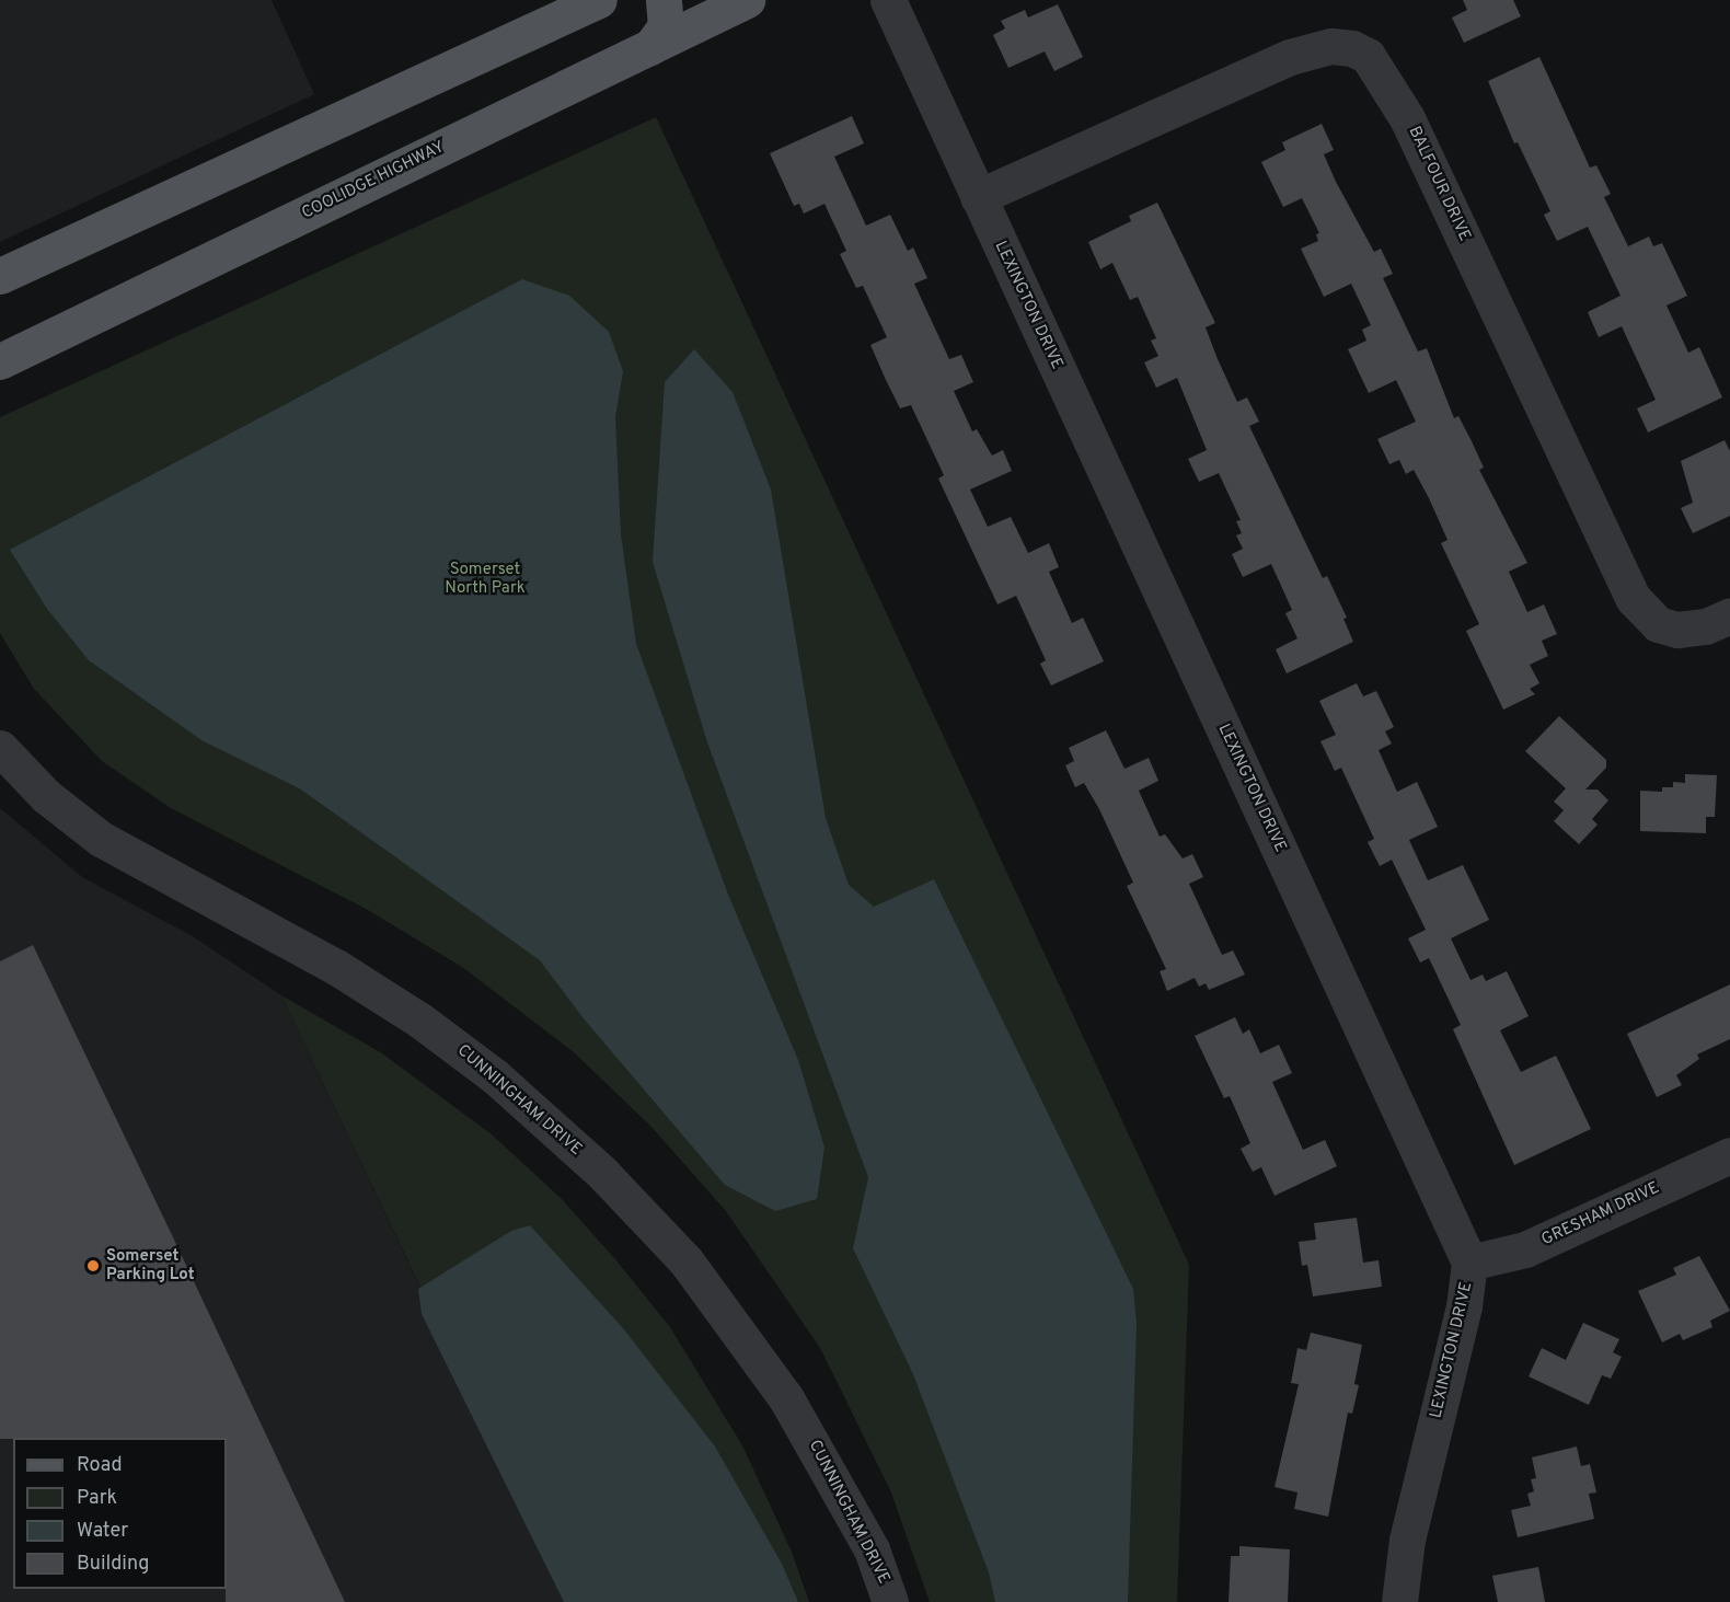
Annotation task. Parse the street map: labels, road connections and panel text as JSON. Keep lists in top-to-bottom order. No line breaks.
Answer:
{"streets":{"main road":["COOLIDGE HIGHWAY"],"street":["BALFOUR DRIVE","LEXINGTON DRIVE","CUNNINGHAM DRIVE","GRESHAM DRIVE"]},"crossings":[["BALFOUR DRIVE","LEXINGTON DRIVE"],["LEXINGTON DRIVE","GRESHAM DRIVE"]],"parks":["Somerset North Park"],"places":["Somerset Parking Lot"],"legend":["Road","Park","Water","Building"]}
